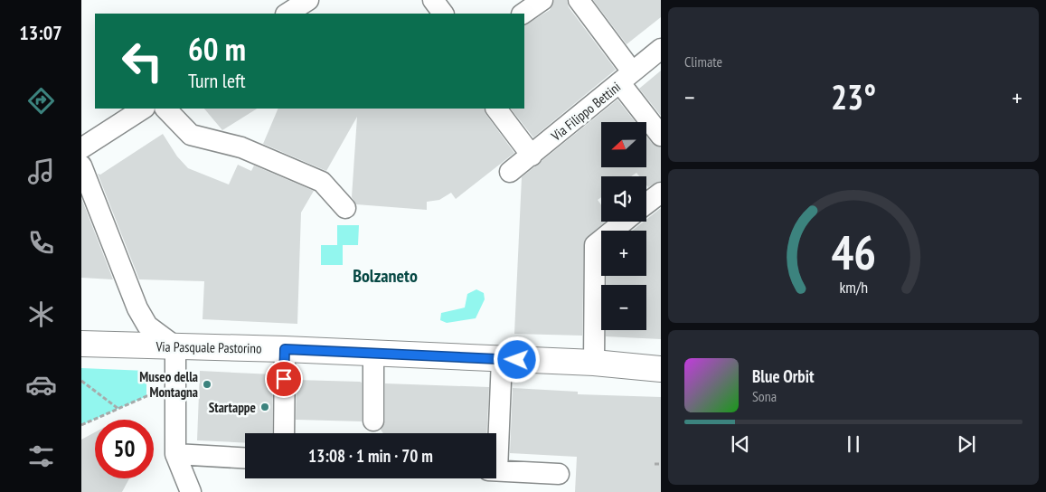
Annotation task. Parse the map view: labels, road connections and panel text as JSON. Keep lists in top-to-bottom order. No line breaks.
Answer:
{"streets":{"main road":["Via Pasquale Pastorino"],"street":["Via Filippo Bettini"]},"districts":["Bolzaneto"],"places":["Museo della Montagna","Startappe"],"north":"left","page":{"tabs":"13:07","tile":"Climate","turn":["60 m","Turn left"],"heat":["−","23°","+"],"map_buttons":["+","−"],"song":["Blue Orbit","Sona"],"limit":"50","trip":"13:08 · 1 min · 70 m","gauge":["46","km/h"]}}
